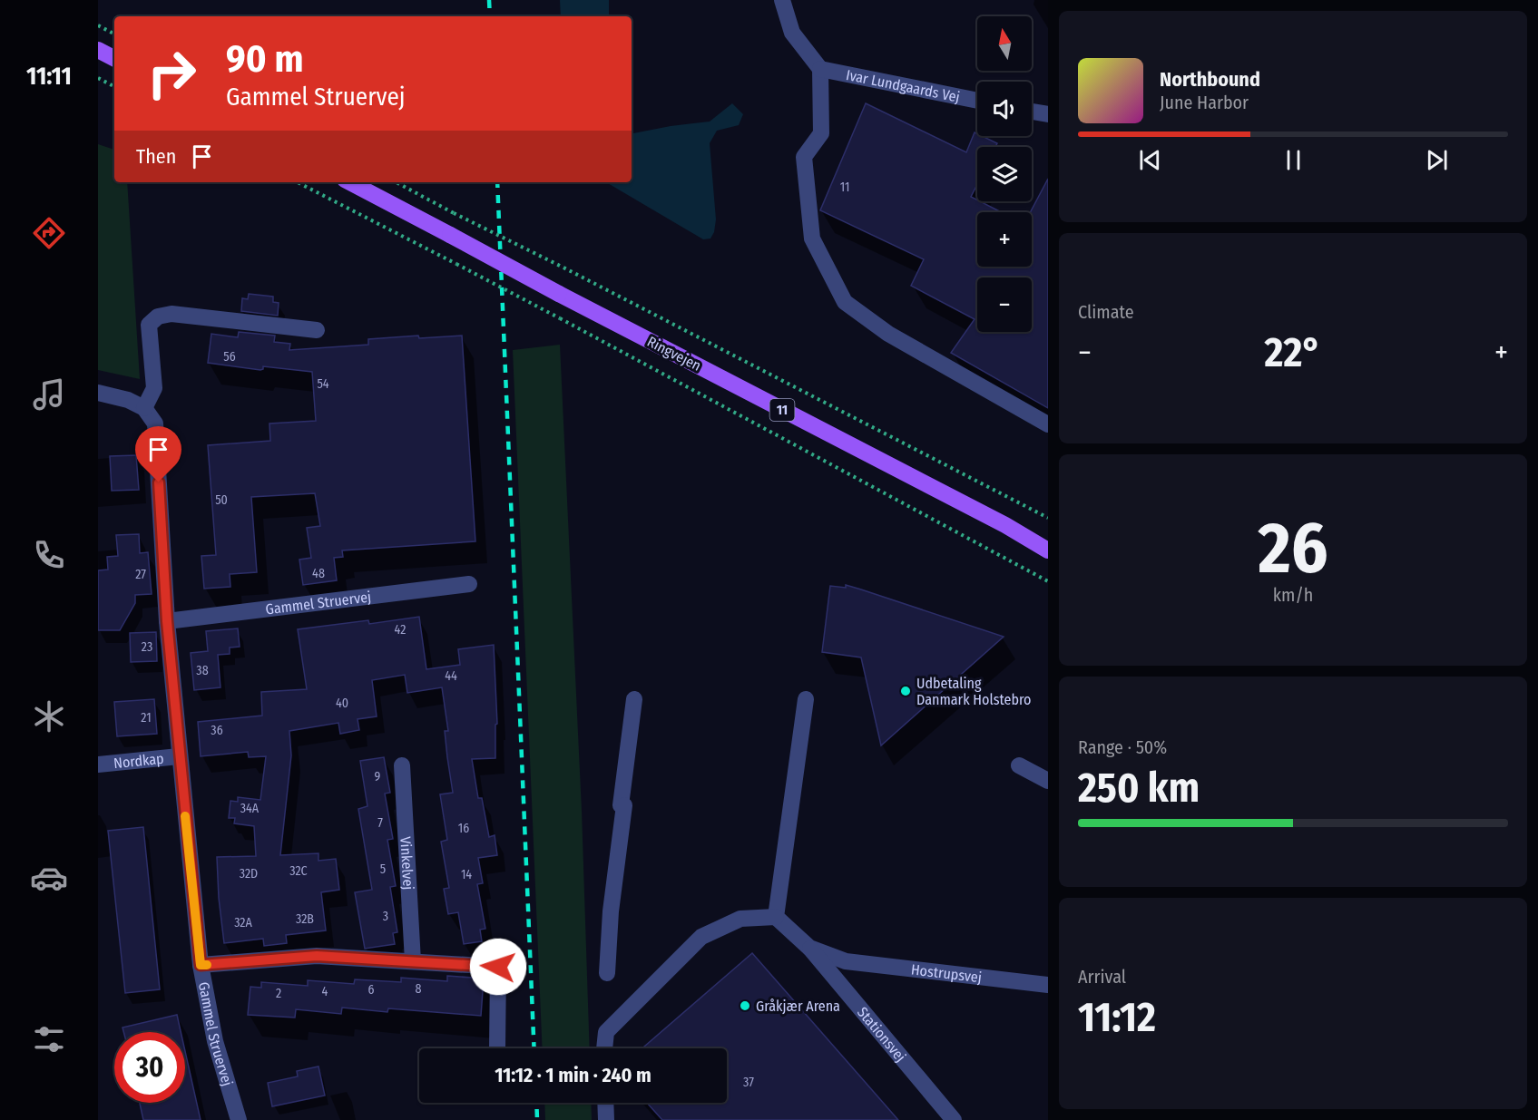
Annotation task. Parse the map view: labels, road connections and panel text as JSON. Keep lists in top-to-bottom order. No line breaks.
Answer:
{"streets":{"main road":["Ringvejen","11"],"street":["Ivar Lundgaards Vej","Gammel Struervej","Nordkap","Vinkelvej","Hostrupsvej","Stationsvej"]},"crossings":[["Gammel Struervej","Nordkap"],["Hostrupsvej","Stationsvej"]],"places":["Udbetaling Danmark Holstebro","Gråkjær Arena"],"house_numbers":["11","56","54","50","48","27","42","23","38","44","40","21","36","9","34A","7","16","5","32C","32D","14","3","32B","32A","8","6","4","2","37"],"north":"top","page":{"tabs":"11:11","map_buttons":["+","−"],"turn":["90 m","Gammel Struervej"],"song":["Northbound","June Harbor"],"then":"Then","tile":["Climate",["26","km/h"],["Range · 50%","250 km"],["Arrival","11:12"]],"heat":["−","22°","+"],"limit":"30","trip":"11:12 · 1 min · 240 m"}}
